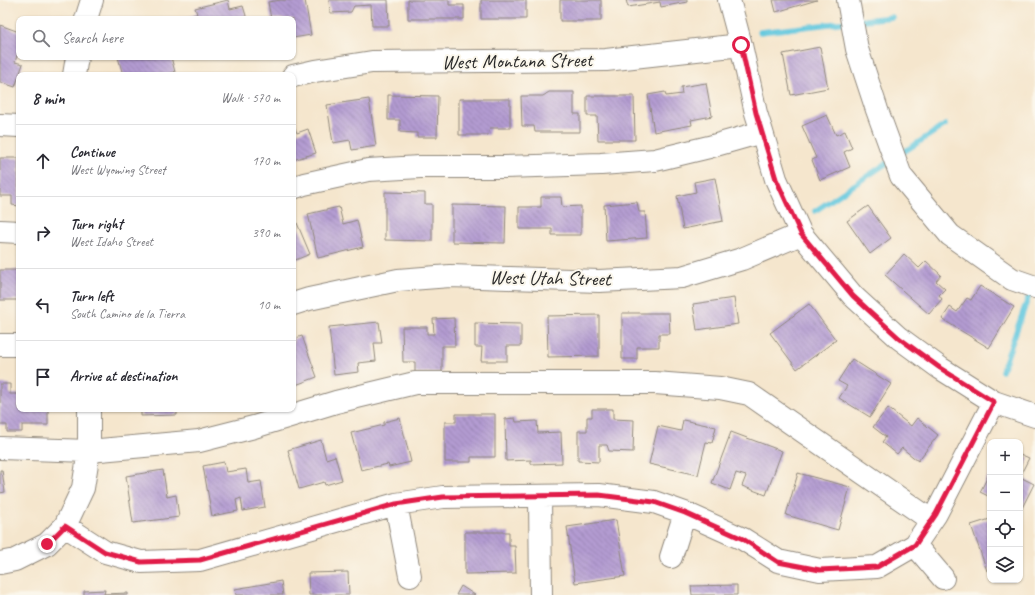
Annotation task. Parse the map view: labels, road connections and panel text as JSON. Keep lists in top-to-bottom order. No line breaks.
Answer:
{"streets":{"street":["West Montana Street","West Utah Street"]},"page":{"search":"Search here","heading":["8 min","Walk · 570 m"],"list":[["Continue","West Wyoming Street","170 m"],["Turn right","West Idaho Street","390 m"],["Turn left","South Camino de la Tierra","10 m"],"Arrive at destination"],"map_buttons":["+","−"]}}
